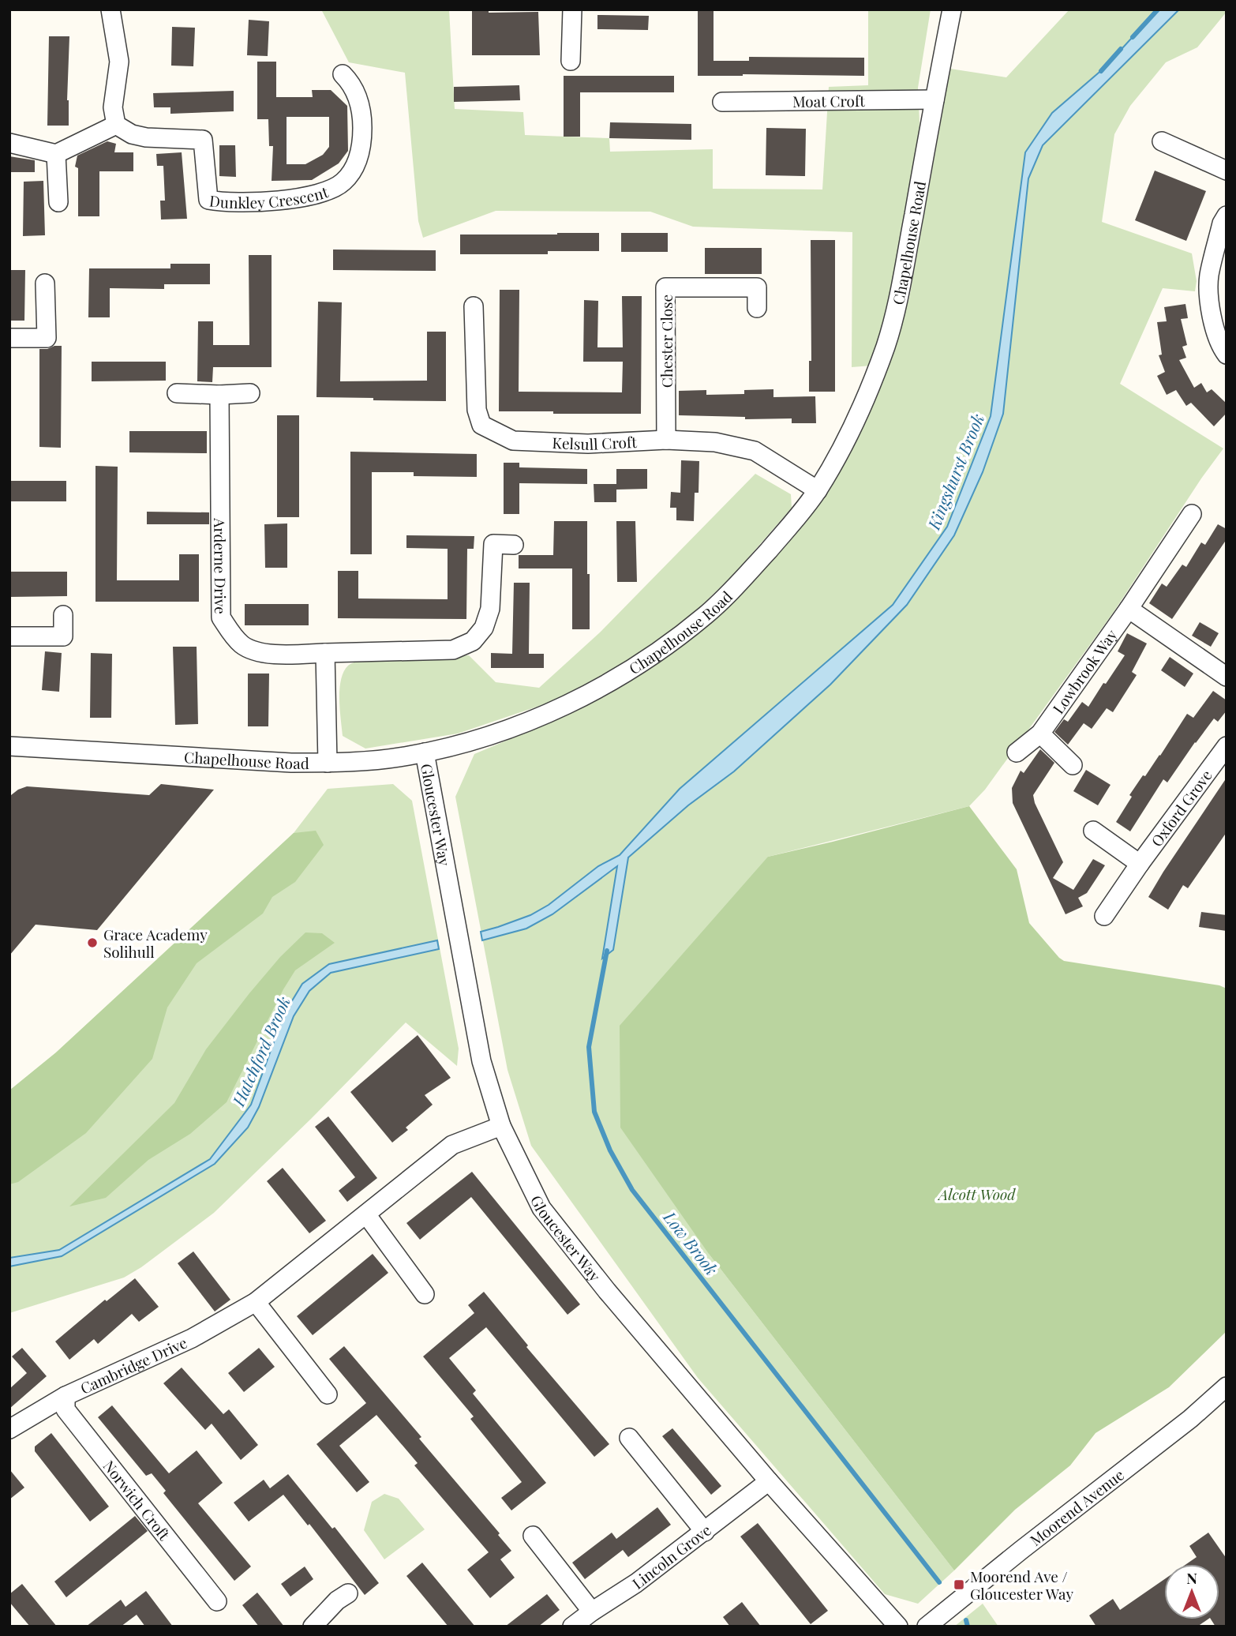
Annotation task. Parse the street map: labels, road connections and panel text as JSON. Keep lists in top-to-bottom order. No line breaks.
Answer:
{"streets":{"street":["Moat Croft","Dunkley Crescent","Chapelhouse Road","Chester Close","Kelsull Croft","Arderne Drive","Lowbrook Way","Oxford Grove","Gloucester Way","Cambridge Drive","Norwich Croft","Moorend Avenue","Lincoln Grove"]},"crossings":[["Moat Croft","Chapelhouse Road"],["Chapelhouse Road","Kelsull Croft"],["Chapelhouse Road","Gloucester Way"],["Chester Close","Kelsull Croft"],["Gloucester Way","Cambridge Drive"],["Gloucester Way","Lincoln Grove"],["Cambridge Drive","Norwich Croft"]],"water":["Kingshurst Brook","Hatchford Brook","Low Brook"],"parks":["Alcott Wood"],"places":{"other":["Grace Academy Solihull"],"transit":["Moorend Ave / Gloucester Way"]},"north":"top"}
